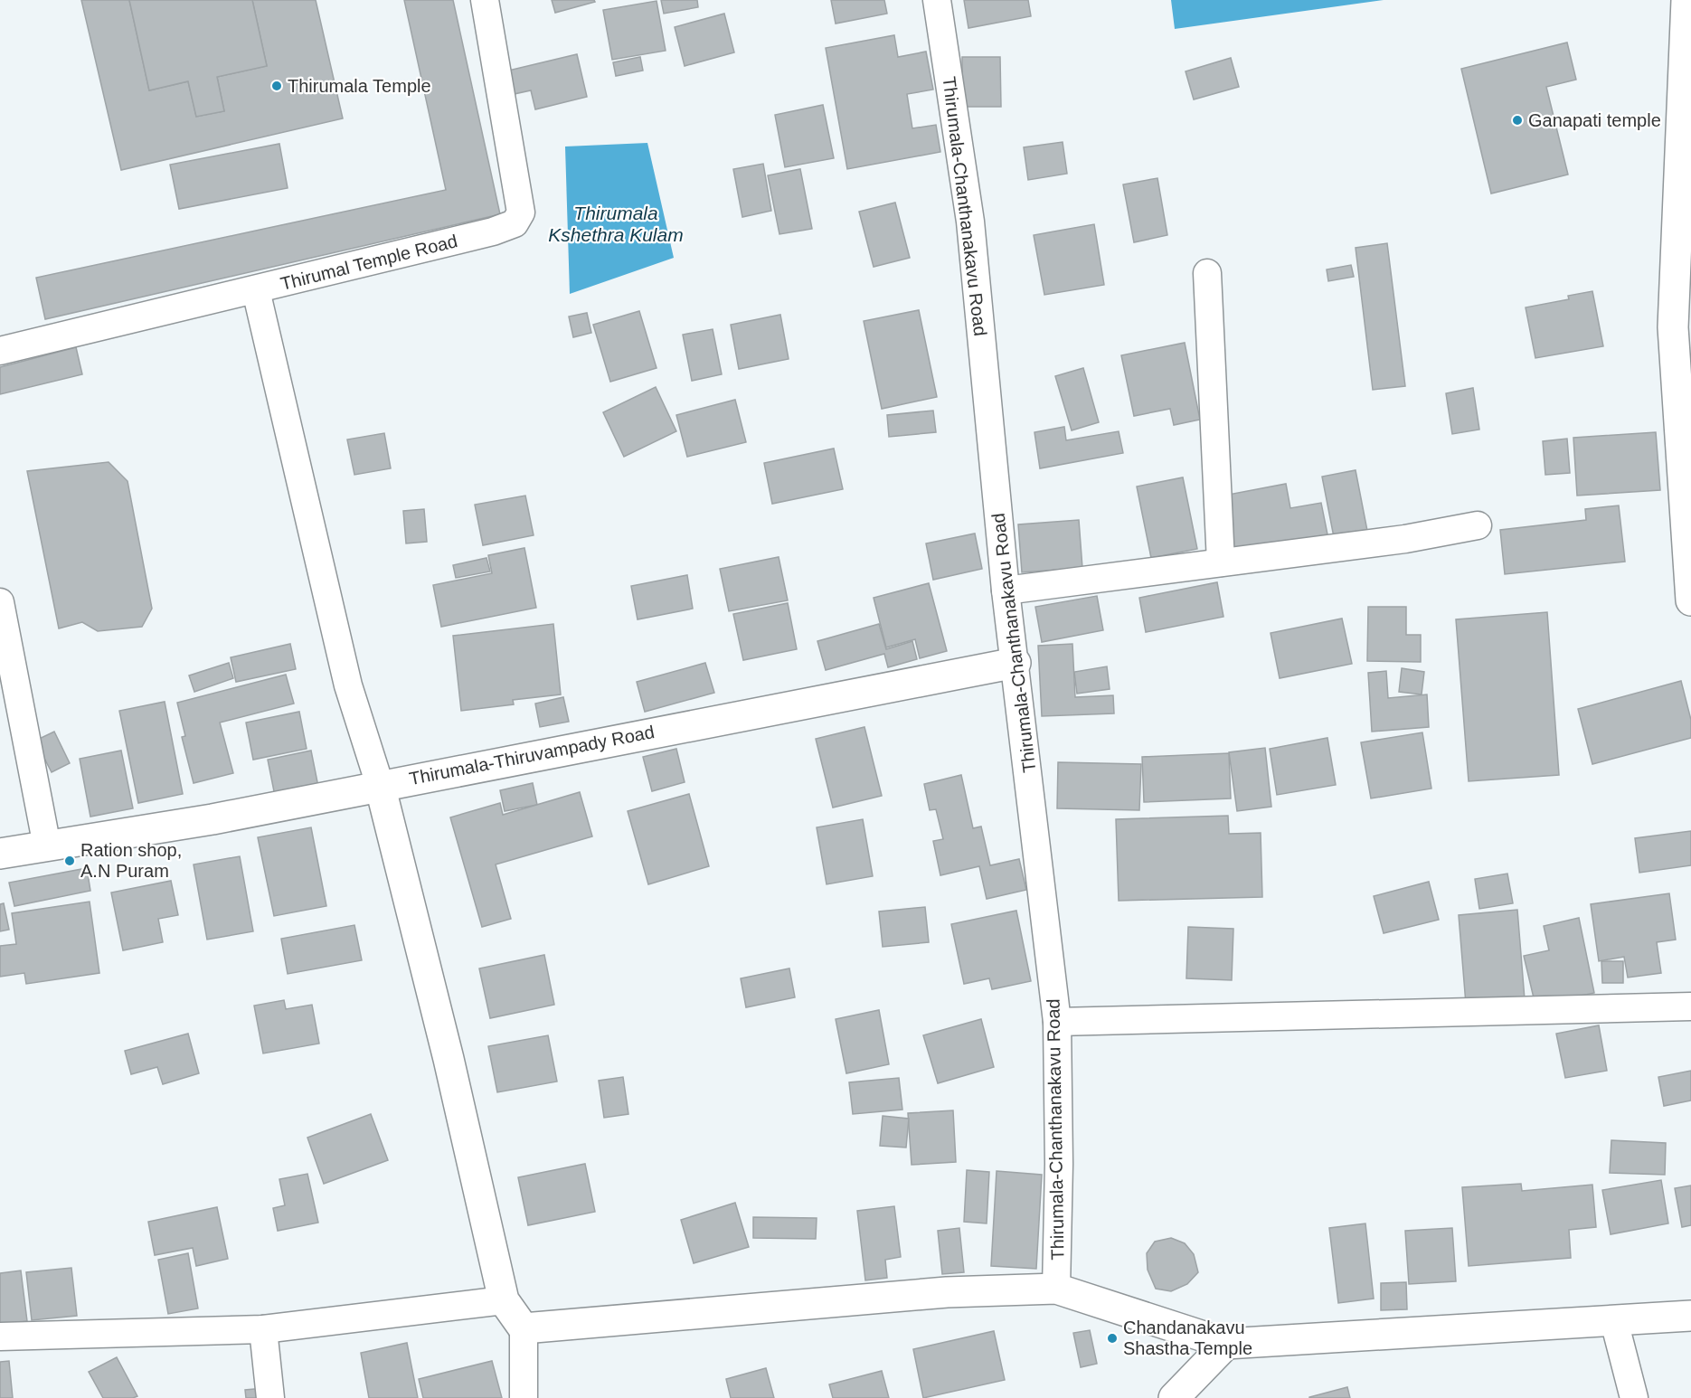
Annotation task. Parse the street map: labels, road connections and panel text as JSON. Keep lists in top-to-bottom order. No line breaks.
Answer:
{"streets":{"main road":["Thirumala-Thiruvampady Road"],"street":["Thirumala-Chanthanakavu Road","Thirumal Temple Road"]},"crossings":[["Thirumala-Chanthanakavu Road","Thirumala-Thiruvampady Road"]],"water":["Thirumala Kshethra Kulam"],"places":["Thirumala Temple","Ganapati temple","Ration shop, A.N Puram","Chandanakavu Shastha Temple"]}
